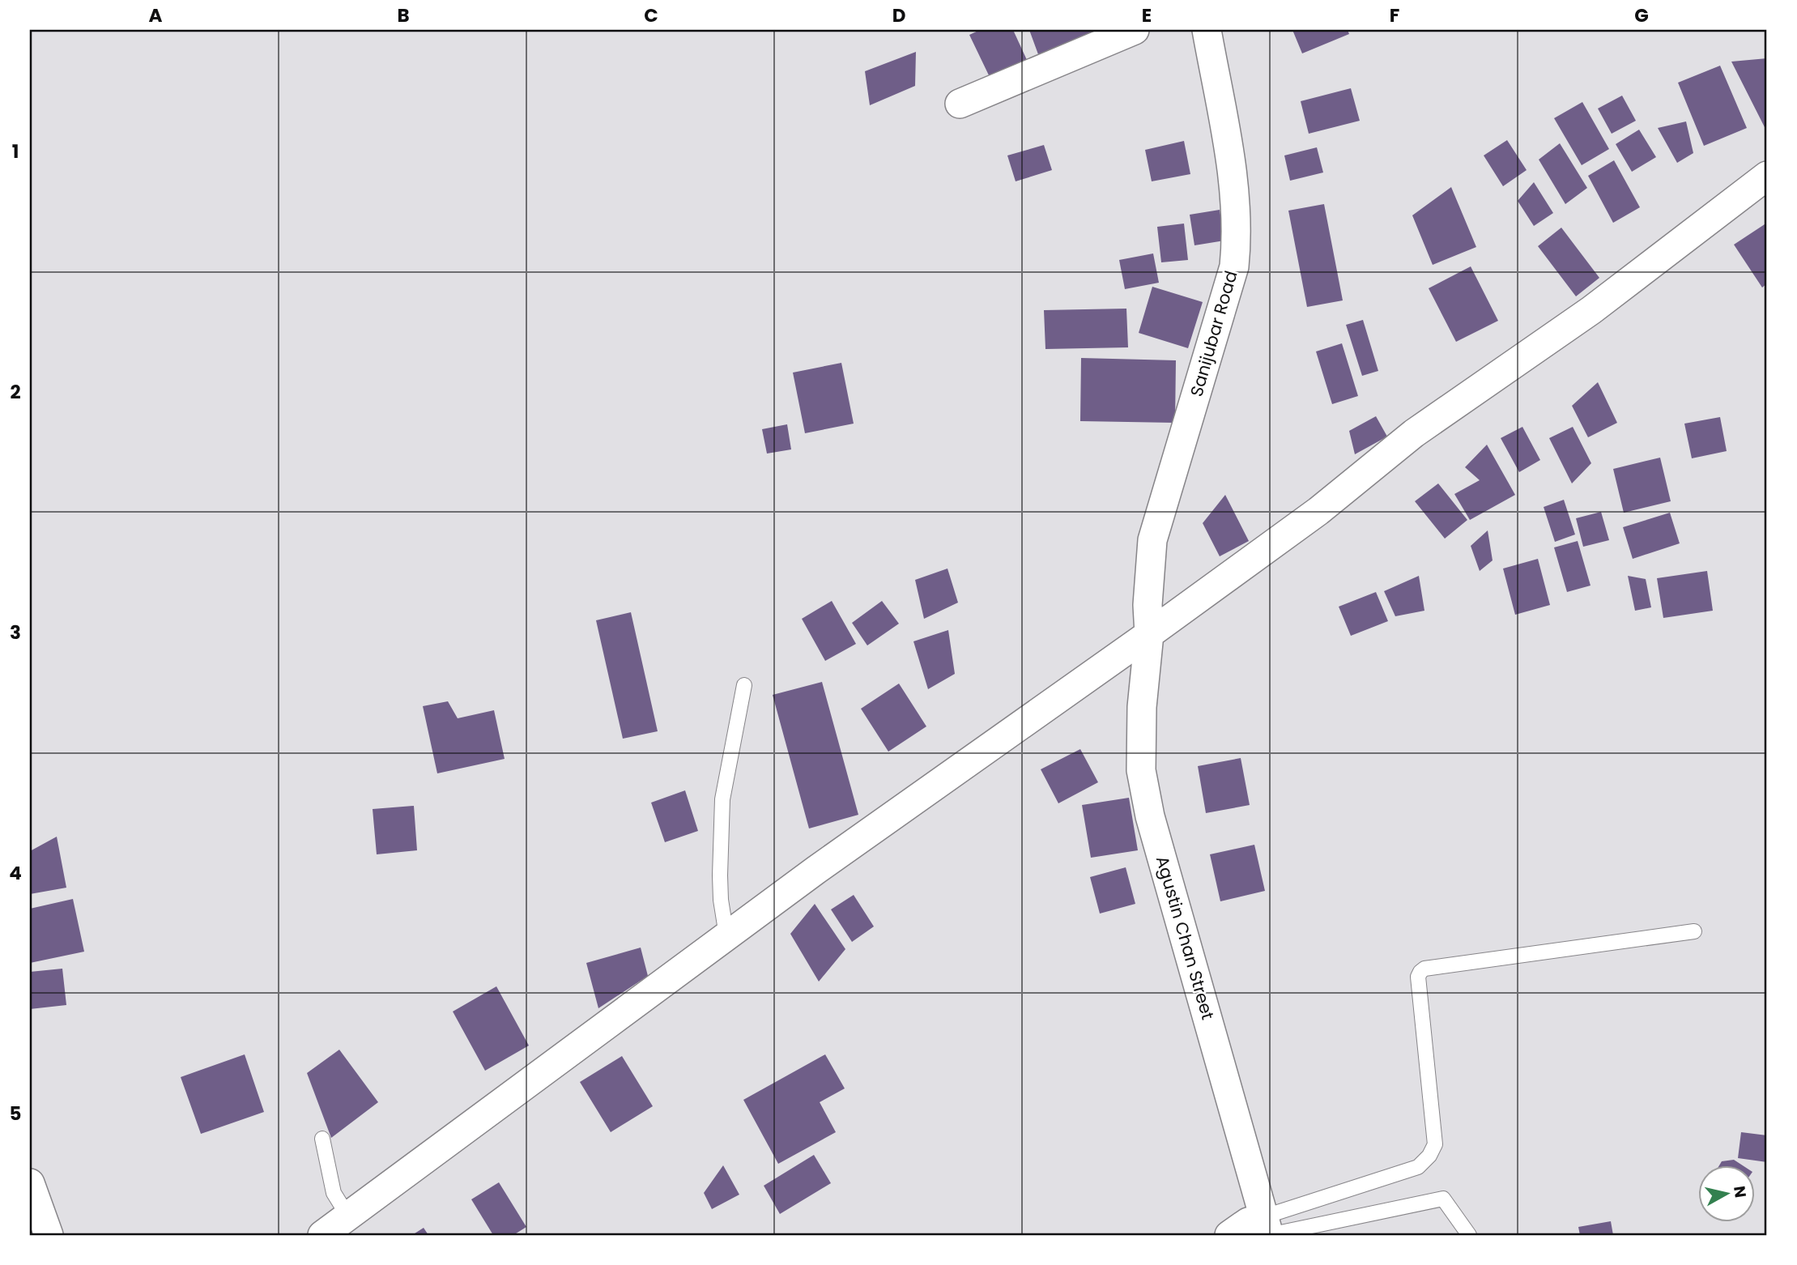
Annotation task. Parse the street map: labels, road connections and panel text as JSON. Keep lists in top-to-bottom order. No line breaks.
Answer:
{"streets":{"street":["Sanijubar Road","Agustin Chan Street"]},"crossings":[["Sanijubar Road","Agustin Chan Street"]],"north":"right","grid":{"columns":["A","B","C","D","E","F","G"],"rows":["1","2","3","4","5"]}}
